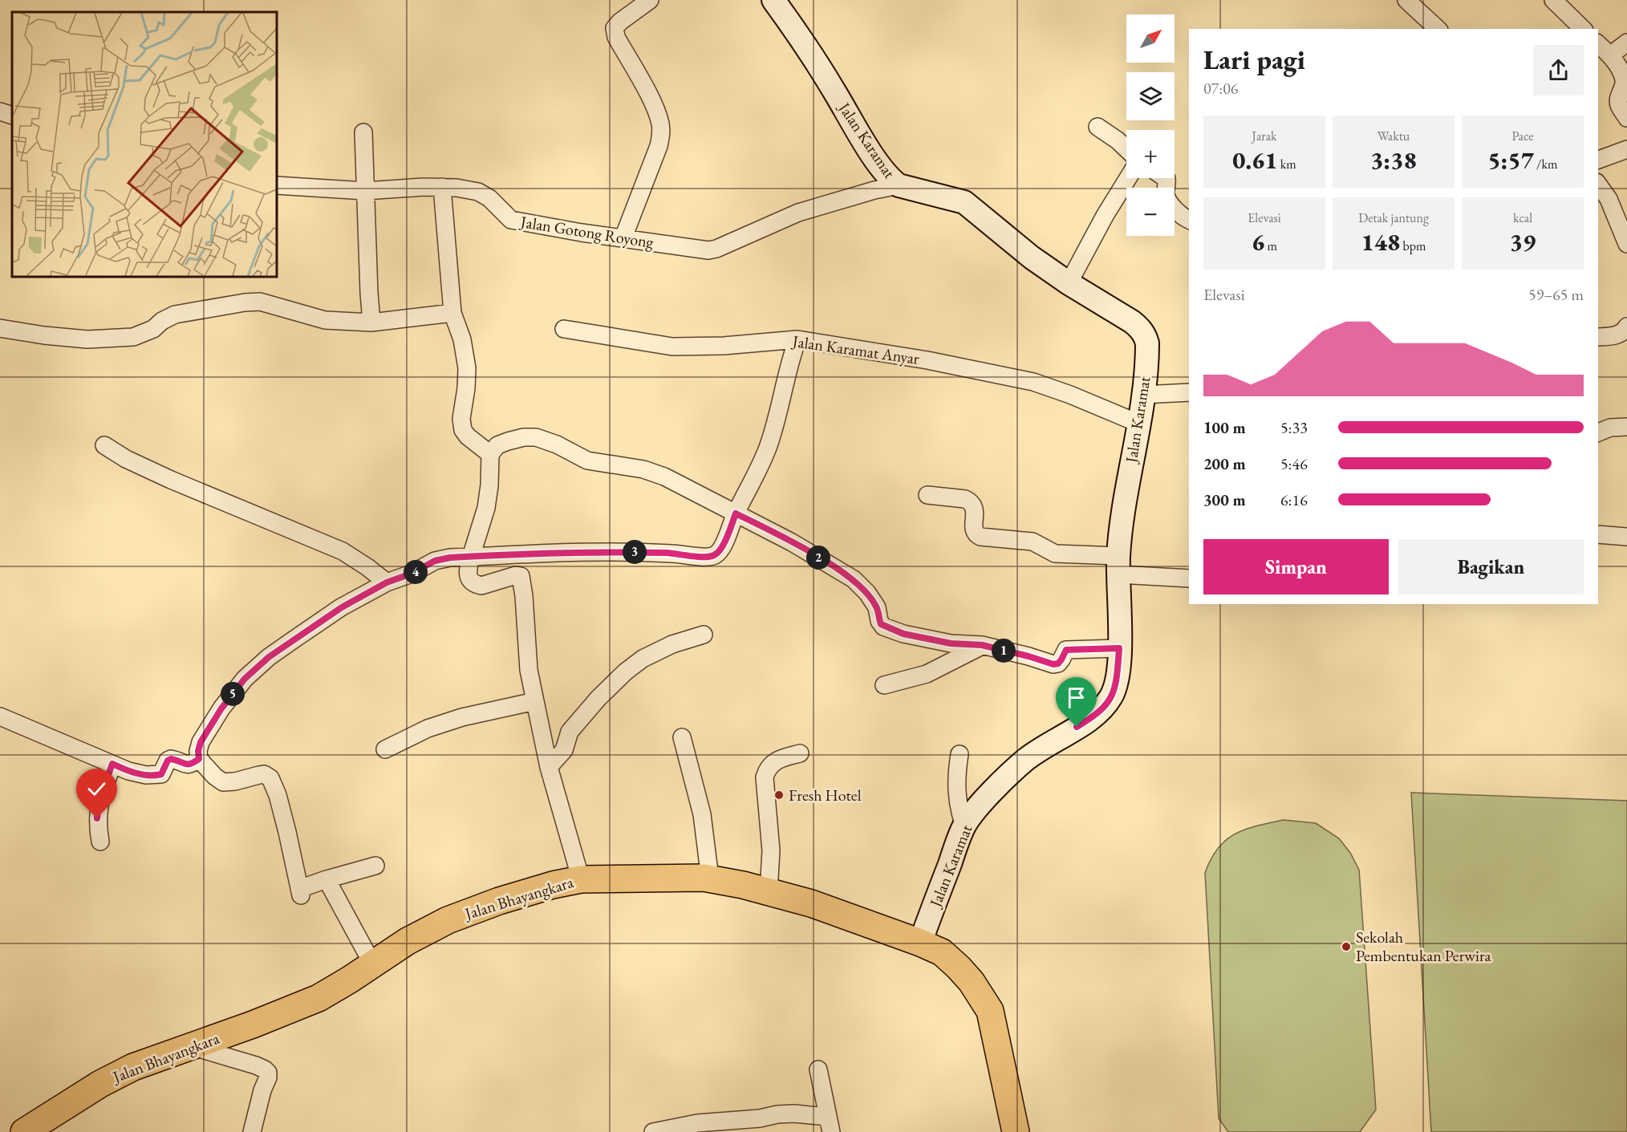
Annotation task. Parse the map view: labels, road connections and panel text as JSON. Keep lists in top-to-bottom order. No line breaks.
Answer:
{"streets":{"highway":["Jalan Bhayangkara"],"street":["Jalan Karamat","Jalan Gotong Royong","Jalan Karamat Anyar"]},"crossings":[["Jalan Karamat","Jalan Gotong Royong"],["Jalan Karamat","Jalan Karamat Anyar"],["Jalan Karamat","Jalan Bhayangkara"]],"places":["Fresh Hotel","Sekolah Pembentukan Perwira"],"north":"top right","page":{"map_buttons":["+","−"],"heading":["Lari pagi","07:06"],"stats":[["Jarak","0.61 km"],["Waktu","3:38"],["Pace","5:57 /km"],["Elevasi","6 m"],["Detak jantung","148 bpm"],["kcal","39"]],"chart":["Elevasi","59–65 m"],"list":[{"name":"100 m","note":"5:33"},{"name":"200 m","note":"5:46"},{"name":"300 m","note":"6:16"}],"buttons":["Simpan","Bagikan"],"pins":["3","2","4","1","5"]}}
